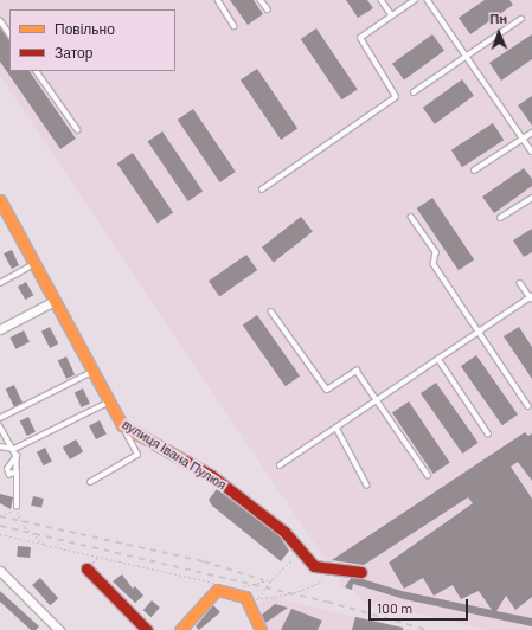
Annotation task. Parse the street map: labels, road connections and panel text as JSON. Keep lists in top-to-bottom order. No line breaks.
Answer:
{"streets":{"street":["вулиця Івана Пулюя"]},"legend":["Повільно","Затор"],"scale_bar":"100 m","north":"top"}
